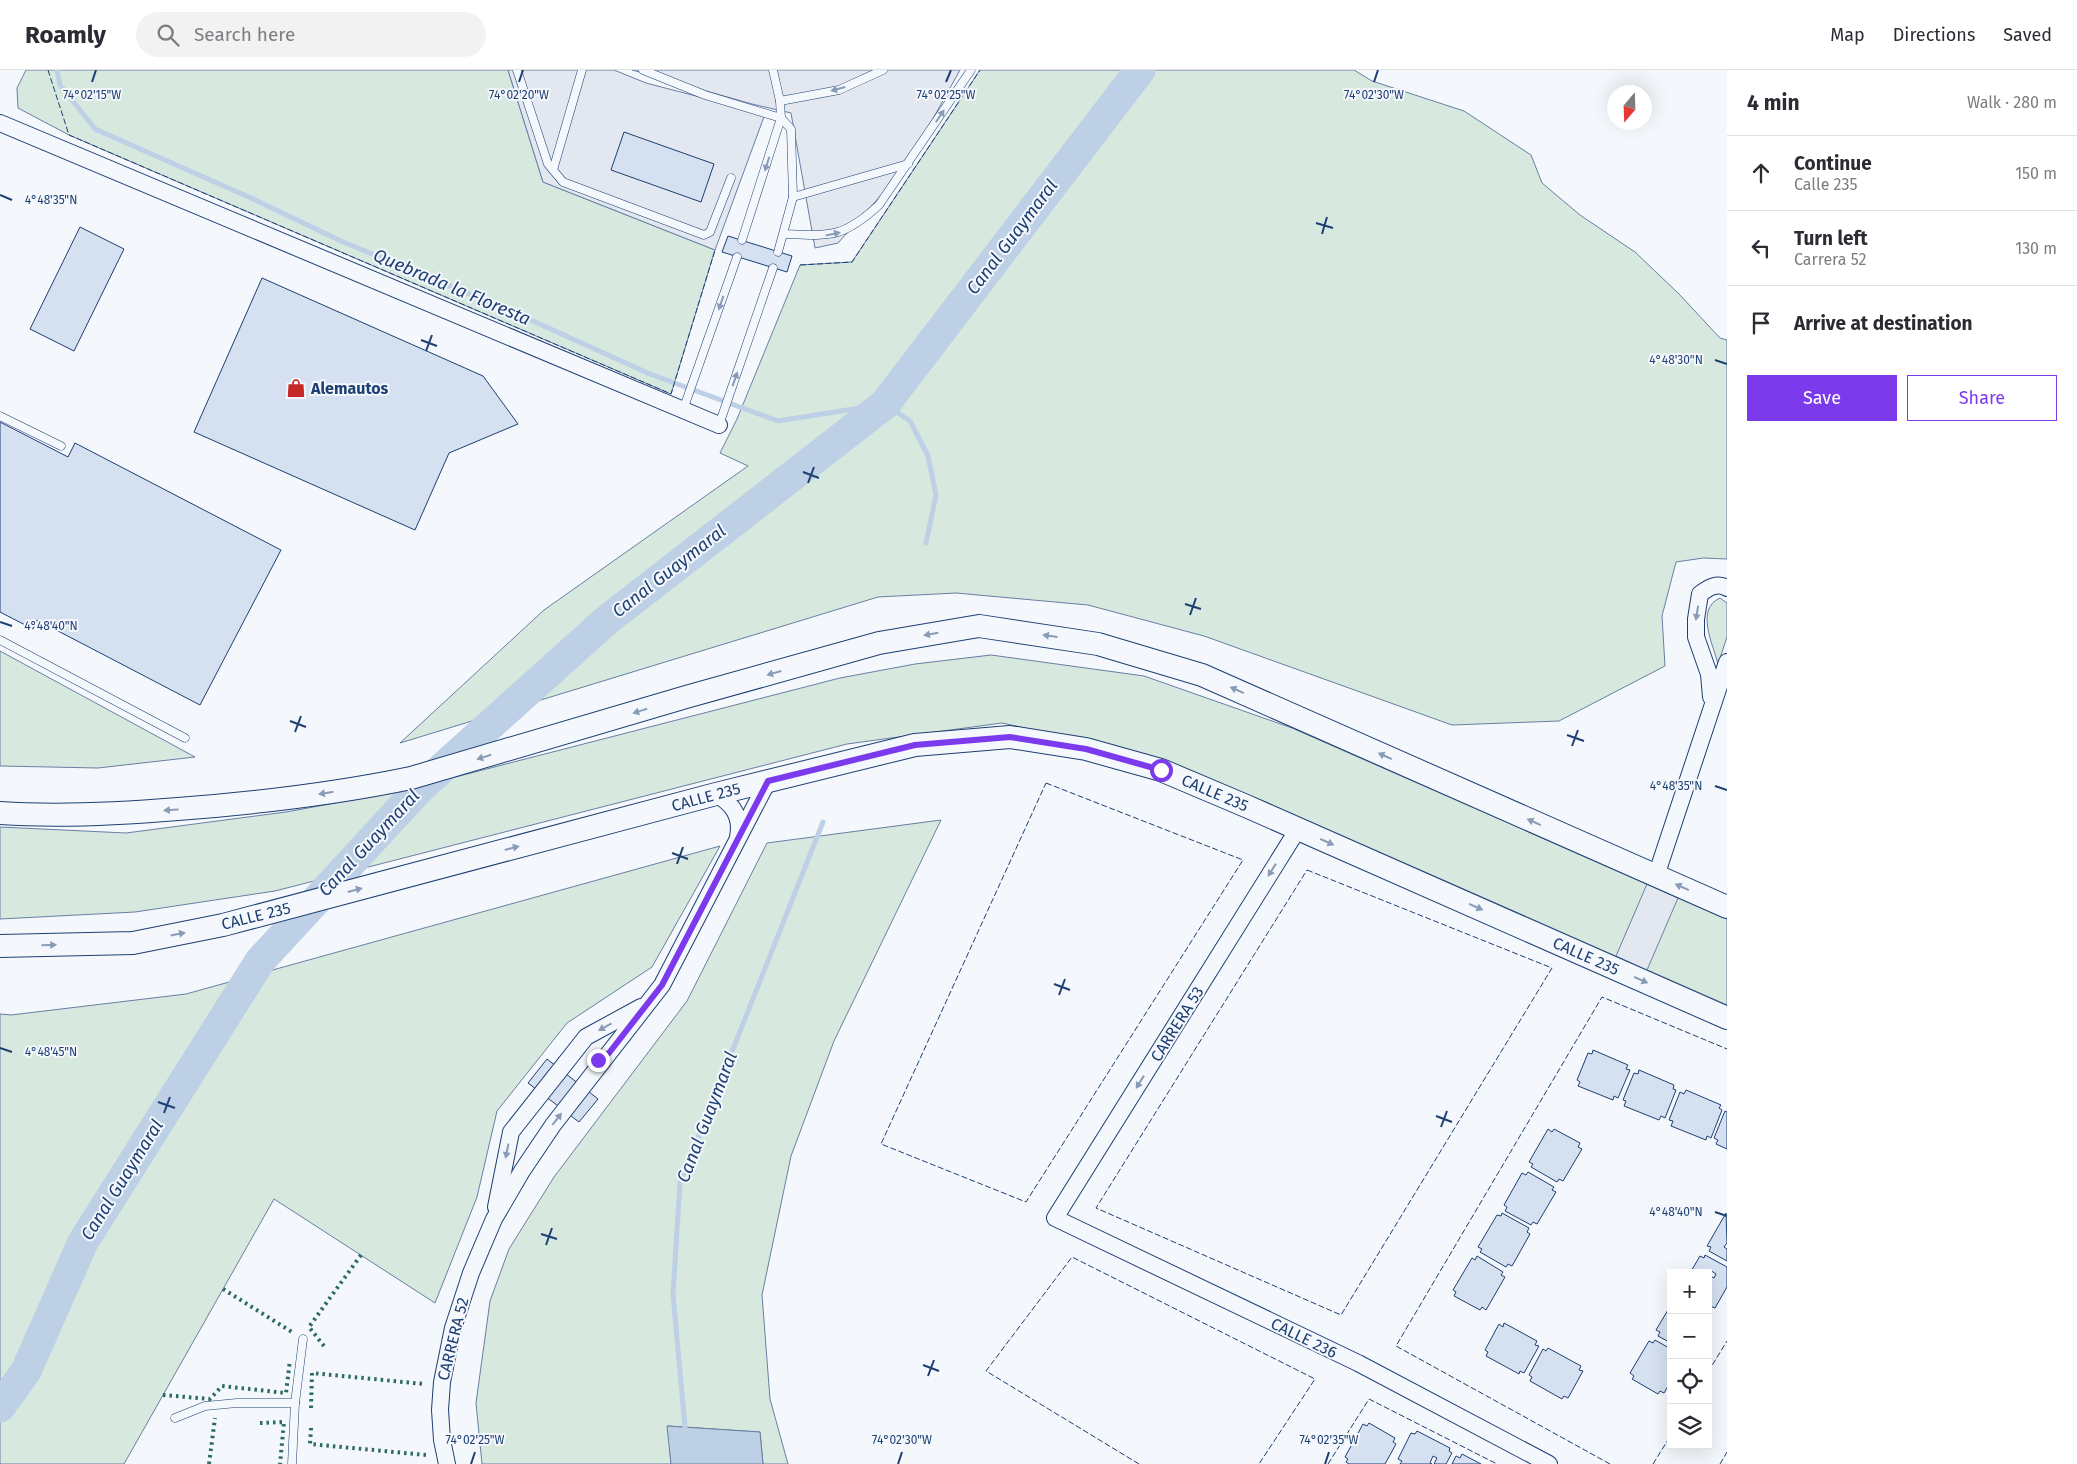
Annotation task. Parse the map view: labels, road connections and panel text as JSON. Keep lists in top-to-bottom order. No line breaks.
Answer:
{"streets":{"main road":["CALLE 235"],"street":["CARRERA 53","CALLE 236","CARRERA 52"]},"crossings":[["CALLE 235","CARRERA 53"],["CALLE 235","CARRERA 52"],["CARRERA 53","CALLE 236"]],"one_way":["CARRERA 53"],"water":["Canal Guaymaral","Quebrada la Floresta"],"places":{"shop":["Alemautos"]},"north":"bottom","page":{"header":"Roamly","search":"Search here","nav":["Map","Directions","Saved"],"heading":["4 min","Walk · 280 m"],"list":[["Continue","Calle 235","150 m"],["Turn left","Carrera 52","130 m"],"Arrive at destination"],"buttons":["Save","Share"],"map_buttons":["+","−"]},"coordinates":["74°02'15\"W","74°02'25\"W","74°02'20\"W","74°02'30\"W","4°48'35\"N","4°48'30\"N","4°48'40\"N","4°48'45\"N","74°02'35\"W"]}
